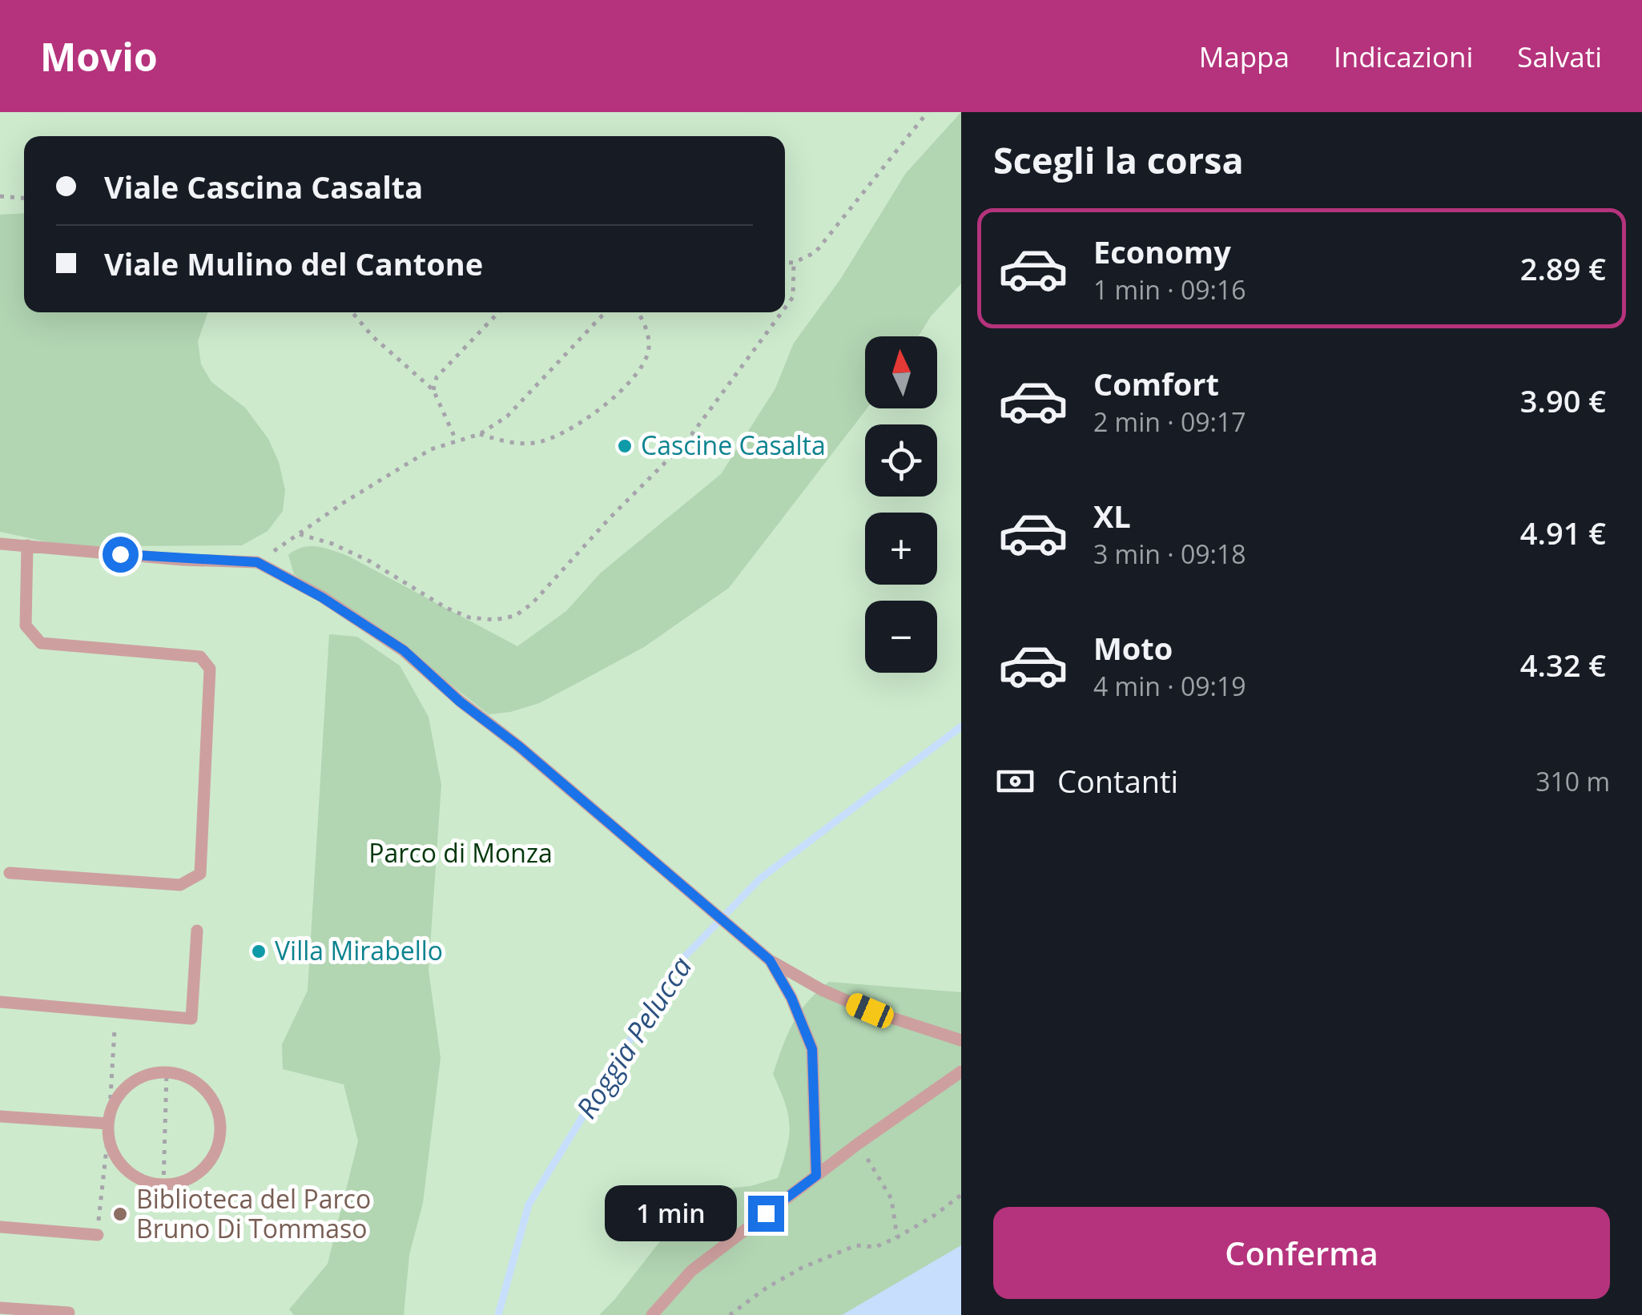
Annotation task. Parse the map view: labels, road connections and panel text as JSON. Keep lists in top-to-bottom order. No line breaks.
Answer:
{"water":["Roggia Pelucca"],"parks":["Parco di Monza"],"places":["Cascine Casalta","Villa Mirabello","Biblioteca del Parco Bruno Di Tommaso"],"north":"top","page":{"header":"Movio","nav":["Mappa","Indicazioni","Salvati"],"heading":"Scegli la corsa","banner":["Viale Cascina Casalta","Viale Mulino del Cantone"],"list":[{"name":"Economy","note":"1 min · 09:16","value":"2.89 €"},{"name":"Comfort","note":"2 min · 09:17","value":"3.90 €"},{"name":"XL","note":"3 min · 09:18","value":"4.91 €"},{"name":"Moto","note":"4 min · 09:19","value":"4.32 €"}],"map_buttons":["+","−"],"pay":["Contanti","310 m"],"bubble":"1 min","buttons":"Conferma"}}
